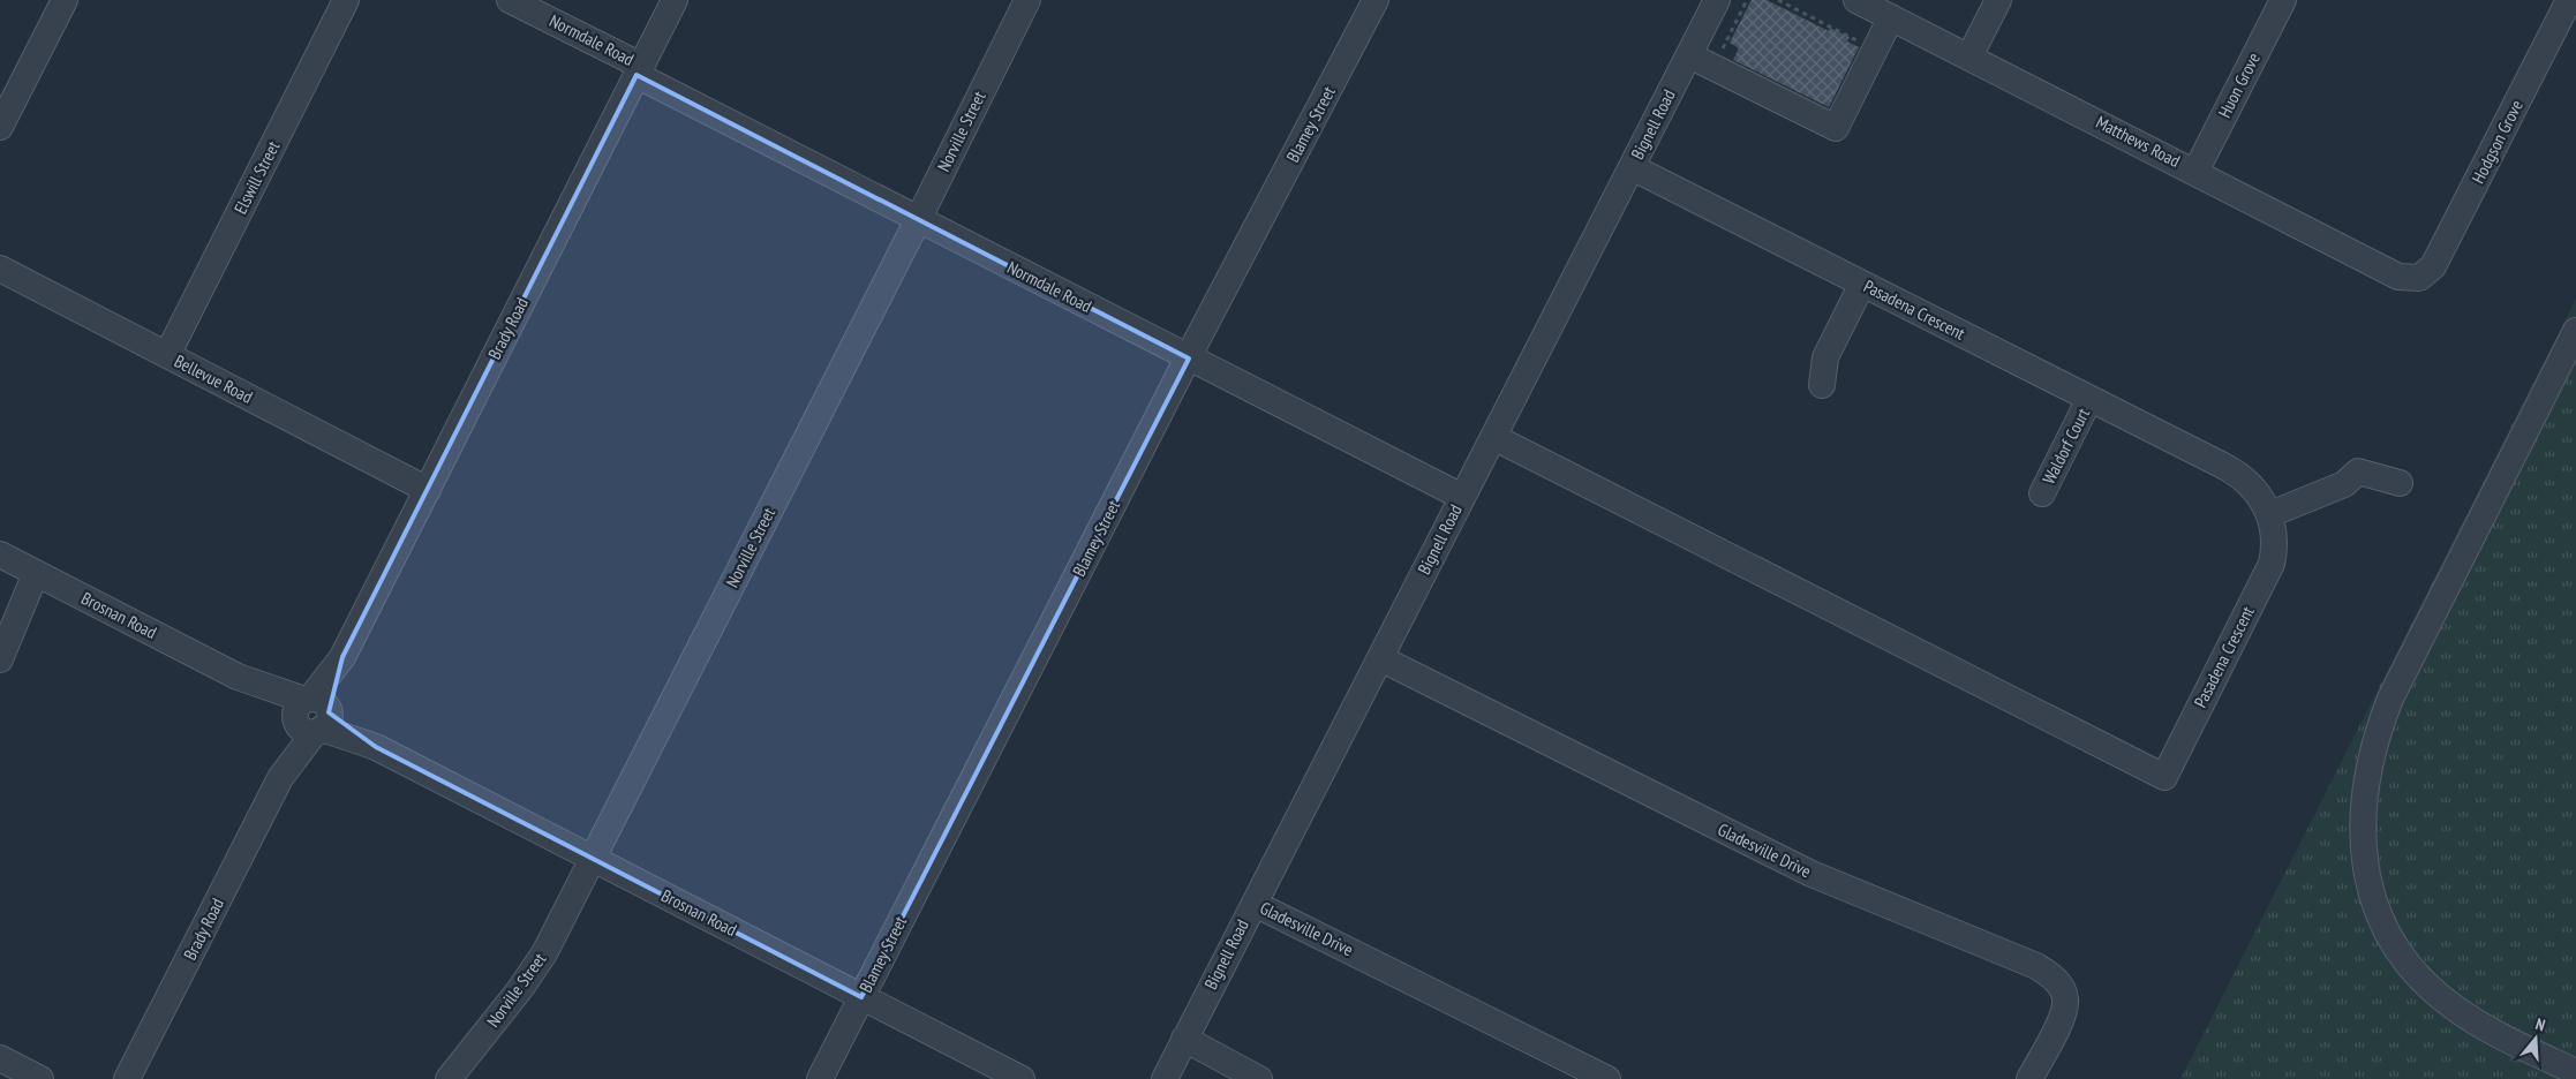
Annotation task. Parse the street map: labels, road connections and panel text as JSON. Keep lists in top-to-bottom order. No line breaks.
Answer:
{"streets":{"street":["Normdale Road","Huon Grove","Blamey Street","Bignell Road","Norville Street","Matthews Road","Hodgson Grove","Elswill Street","Pasadena Crescent","Brady Road","Bellevue Road","Waldorf Court","Brosnan Road","Gladesville Drive"]},"crossings":[["Normdale Road","Blamey Street"],["Normdale Road","Bignell Road"],["Normdale Road","Norville Street"],["Normdale Road","Brady Road"],["Huon Grove","Matthews Road"],["Blamey Street","Brosnan Road"],["Bignell Road","Pasadena Crescent"],["Bignell Road","Gladesville Drive"],["Norville Street","Brosnan Road"],["Matthews Road","Hodgson Grove"],["Elswill Street","Bellevue Road"],["Pasadena Crescent","Waldorf Court"],["Brady Road","Bellevue Road"],["Brady Road","Brosnan Road"]],"north":"top"}
